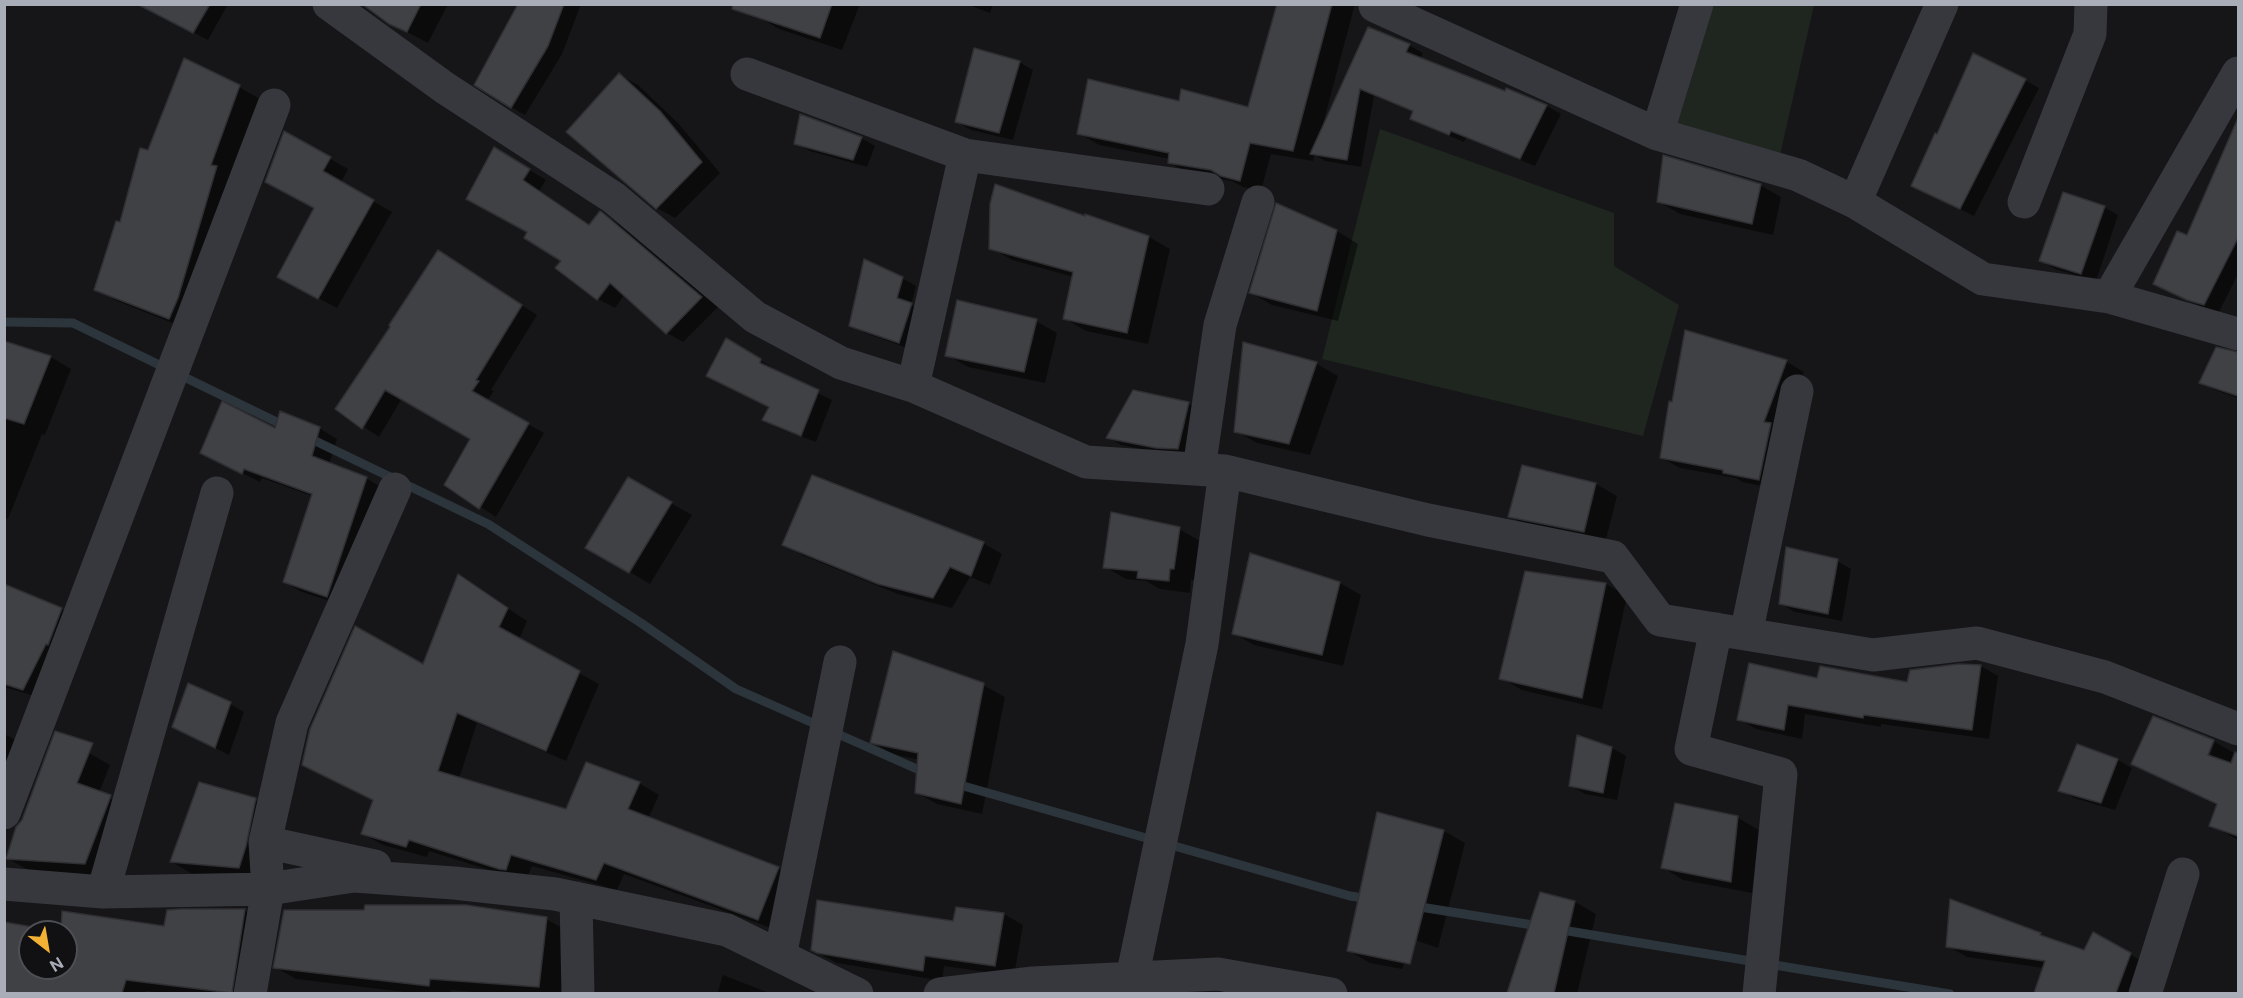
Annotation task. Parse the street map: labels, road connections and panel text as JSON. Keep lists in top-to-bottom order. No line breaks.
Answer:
{"north":"bottom right"}
